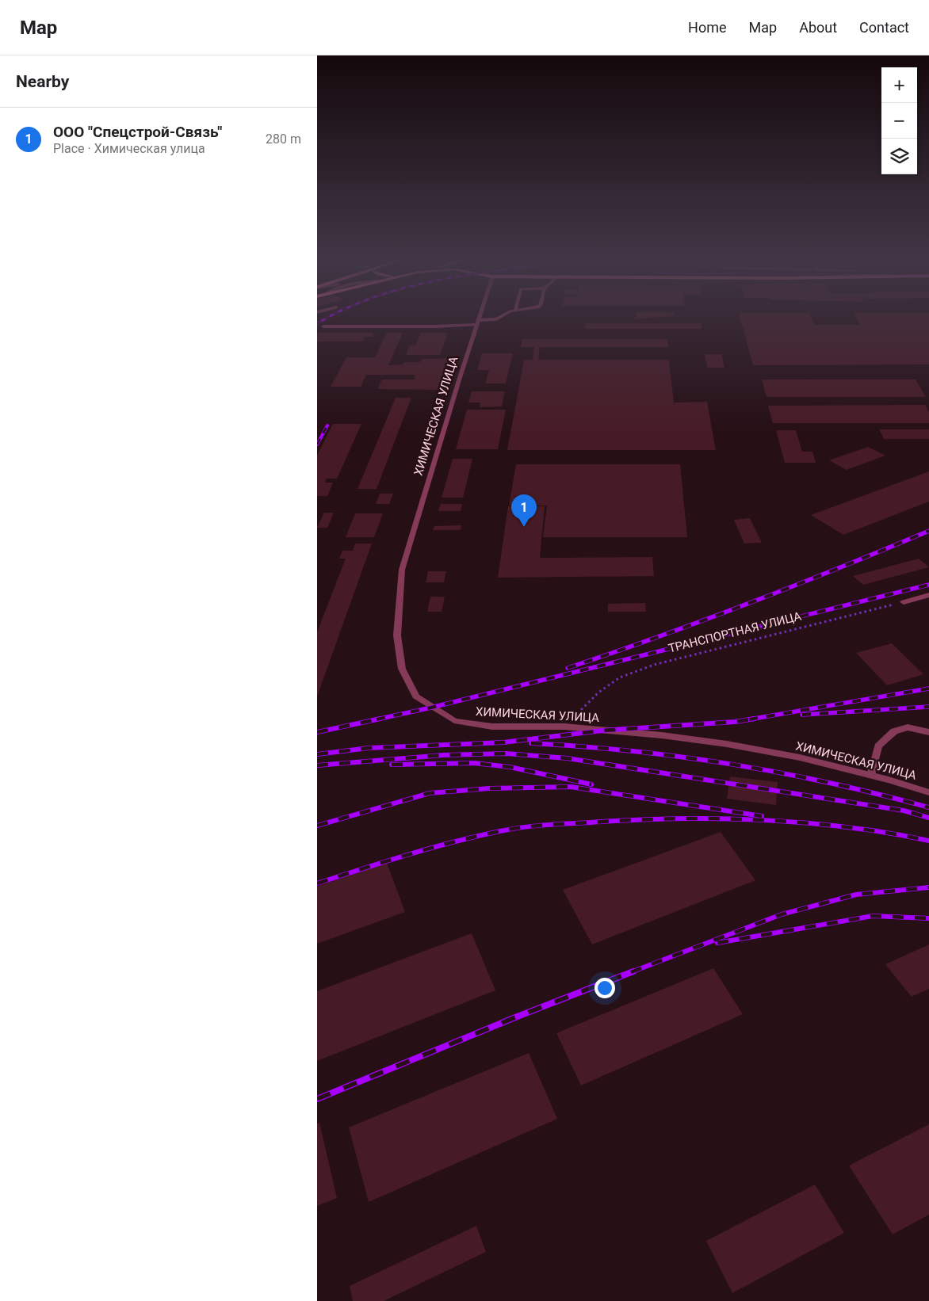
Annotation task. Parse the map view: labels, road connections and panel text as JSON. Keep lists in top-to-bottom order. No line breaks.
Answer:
{"streets":{"street":["ХИМИЧЕСКАЯ УЛИЦА"],"path":["ТРАНСПОРТНАЯ УЛИЦА"]},"crossings":[["ХИМИЧЕСКАЯ УЛИЦА","ТРАНСПОРТНАЯ УЛИЦА"]],"page":{"header":"Map","nav":["Home","Map","About","Contact"],"heading":"Nearby","map_buttons":["+","−"],"list":[{"mark":"1","name":"ООО \"Спецстрой-Связь\"","note":"Place · Химическая улица","value":"280 m"}],"pins":"1"}}
